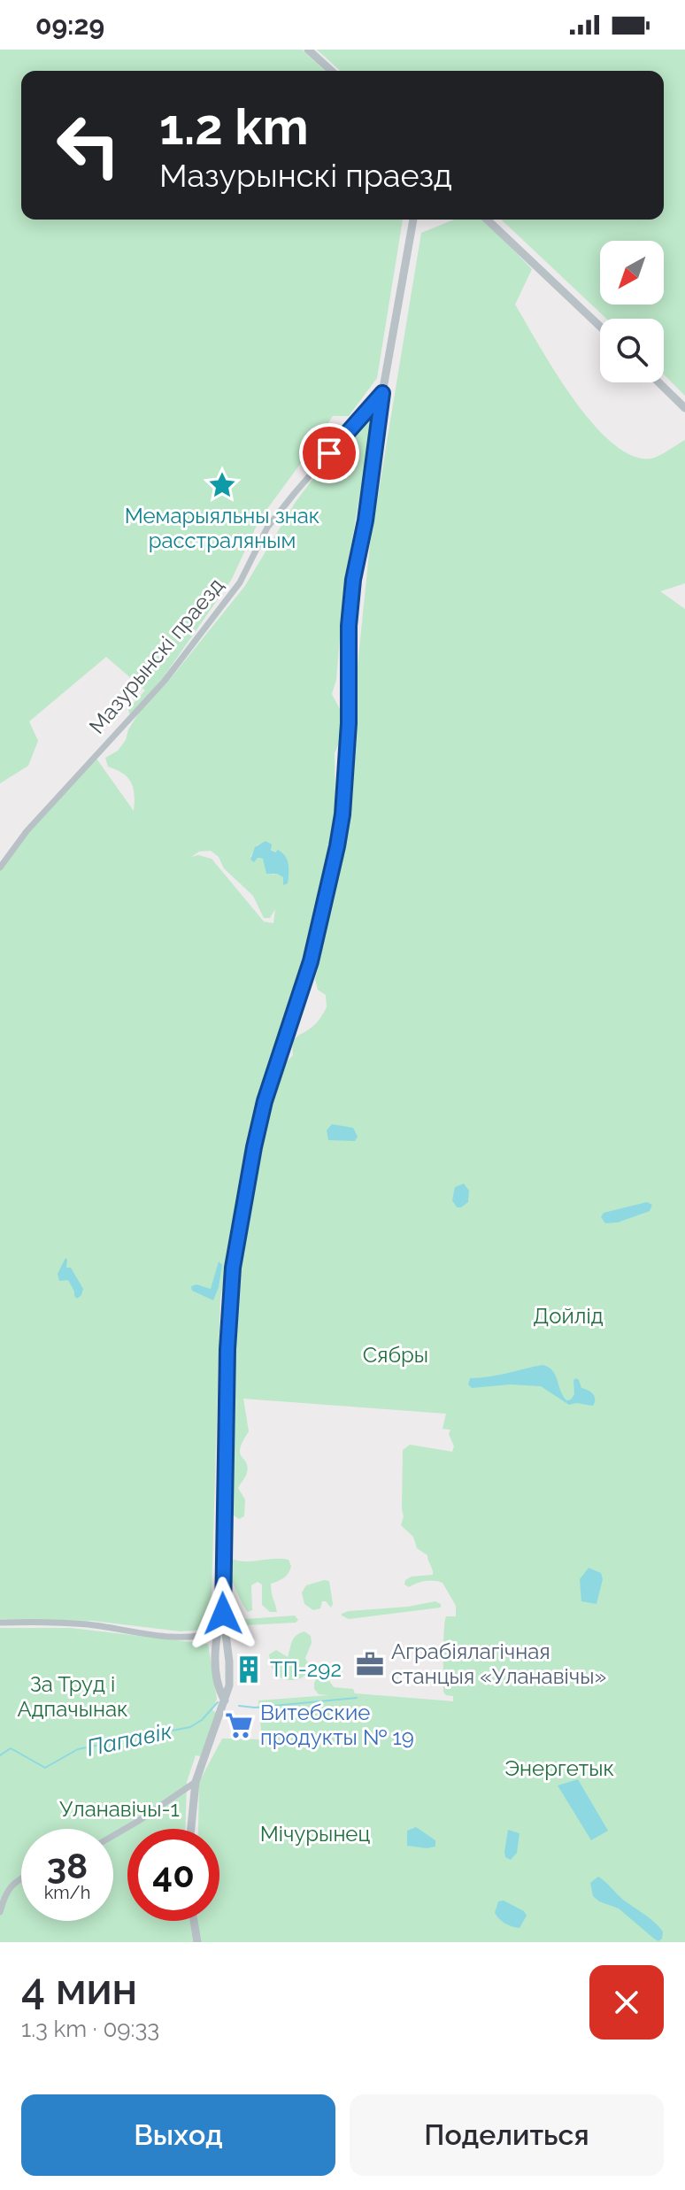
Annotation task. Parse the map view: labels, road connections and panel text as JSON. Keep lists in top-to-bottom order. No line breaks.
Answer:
{"streets":{"street":["Мазурынскі праезд"]},"water":["Папавік"],"parks":["Дойлід","Сябры","За Труд і Адпачынак","Энергетык","Уланавічы-1","Мічурынец"],"places":{"place":["Мемарыяльны знак расстраляным"],"office":["Аграбіялагічная станцыя «Уланавічы»"],"building":["ТП-292"],"supermarket":["Витебские продукты № 19"]},"north":"bottom left","page":{"status":"09:29","turn":["1.2 km","Мазурынскі праезд"],"speed":"38 km/h","limit":"40","heading":["4 мин","1.3 km · 09:33"],"buttons":["Выход","Поделиться"]}}
